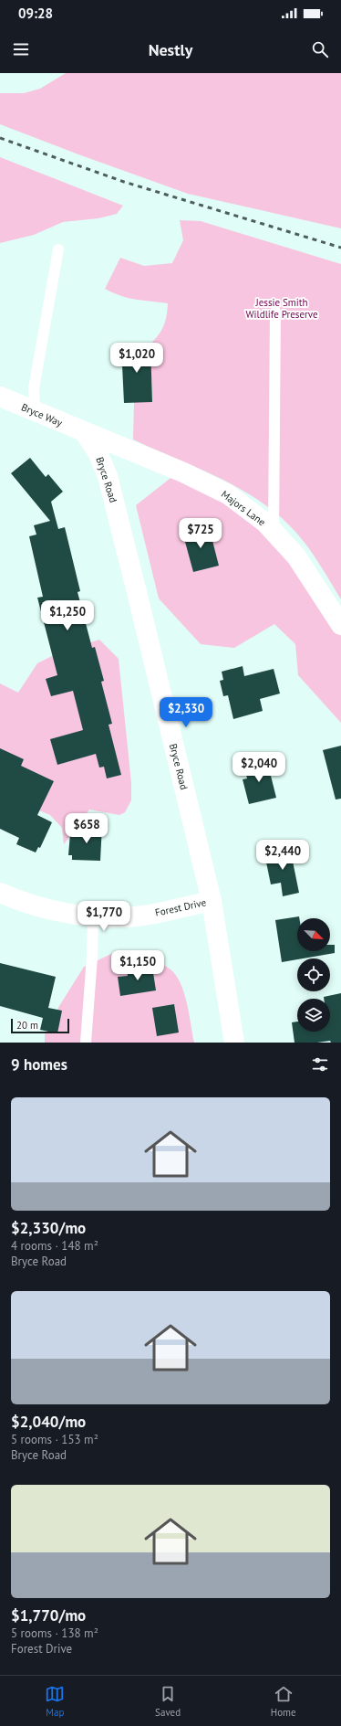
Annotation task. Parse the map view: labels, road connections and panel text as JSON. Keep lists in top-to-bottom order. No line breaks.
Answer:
{"streets":{"street":["Bryce Way","Bryce Road","Majors Lane","Forest Drive"]},"crossings":[["Bryce Way","Bryce Road"],["Bryce Way","Majors Lane"],["Bryce Road","Majors Lane"],["Bryce Road","Forest Drive"]],"parks":["Jessie Smith Wildlife Preserve"],"scale_bar":"20 m","north":"bottom right","page":{"status":"09:28","header":"Nestly","price":["$1,020","$725","$1,250","$2,330","$2,040","$658","$2,440","$1,770","$1,150"],"scale":"20 m","heading":"9 homes","list":[{"name":"$2,330/mo","note":"4 rooms · 148 m² · Bryce Road"},{"name":"$2,040/mo","note":"5 rooms · 153 m² · Bryce Road"},{"name":"$1,770/mo","note":"5 rooms · 138 m² · Forest Drive"}],"tabs":["Map","Saved","Home"]}}
